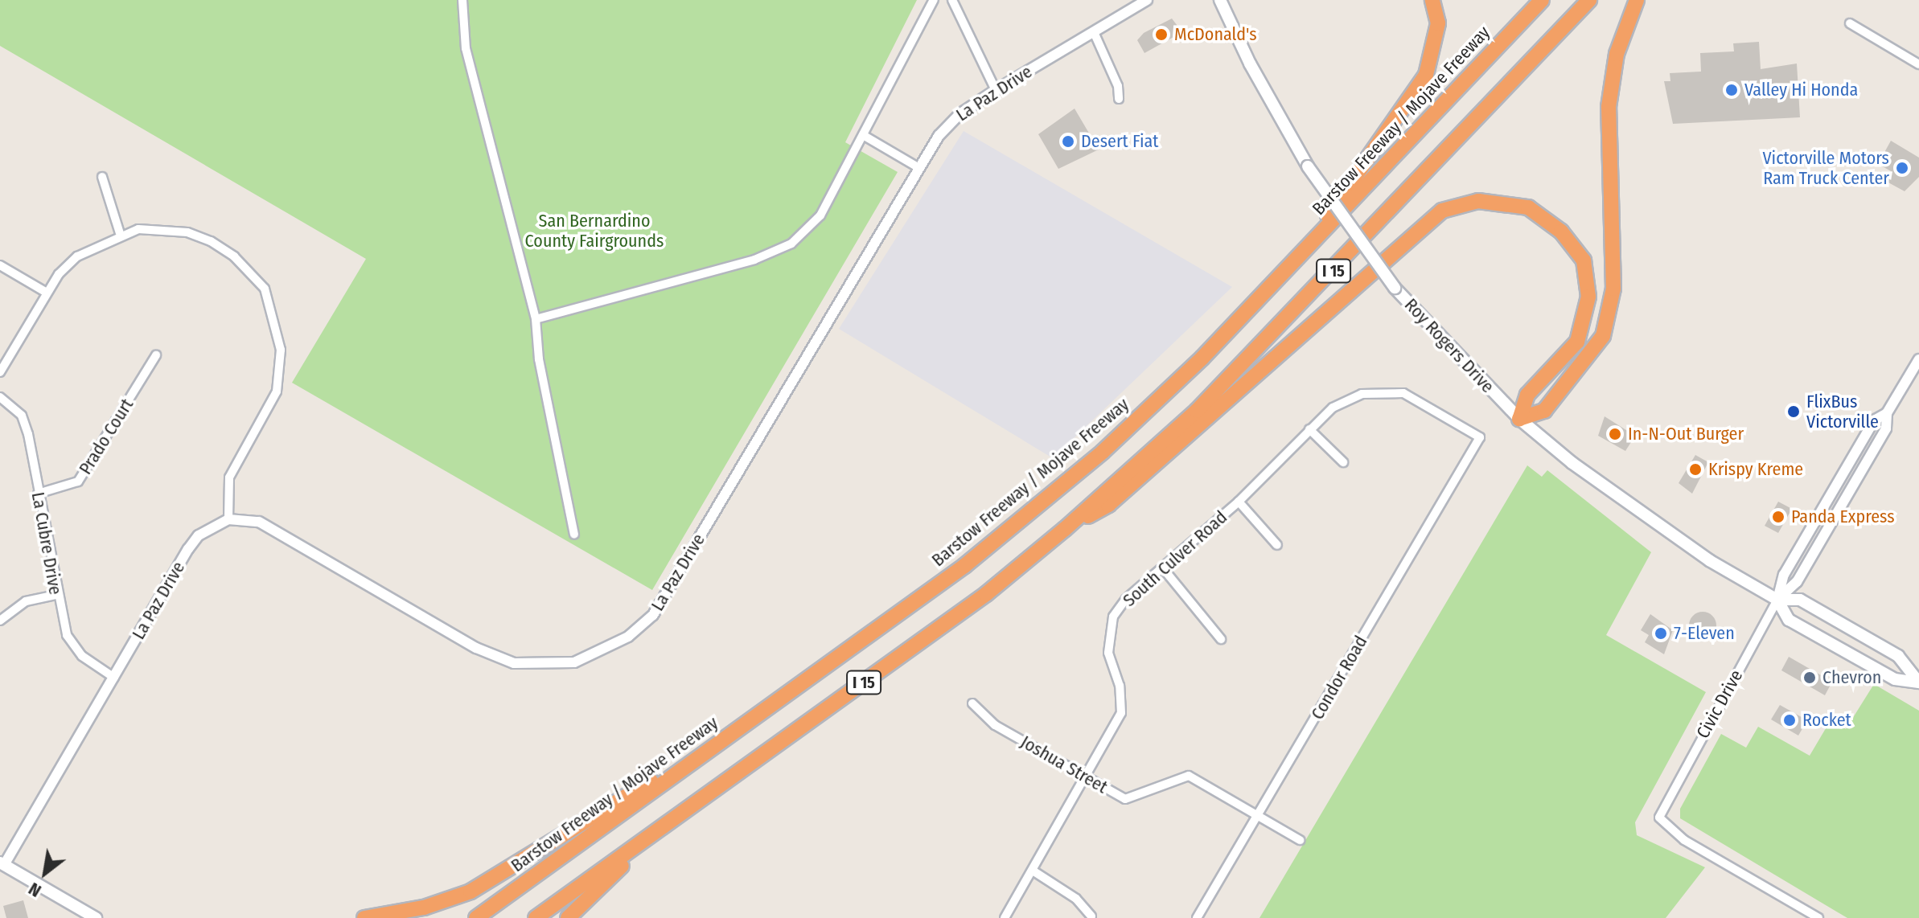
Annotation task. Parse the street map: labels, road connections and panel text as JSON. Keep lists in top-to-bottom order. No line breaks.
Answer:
{"streets":{"highway":["Barstow Freeway / Mojave Freeway","I 15"],"main road":["Roy Rogers Drive"],"street":["La Paz Drive","Prado Court","La Cubre Drive","South Culver Road","Condor Road","Civic Drive","Joshua Street"]},"crossings":[["La Paz Drive","La Cubre Drive"],["Roy Rogers Drive","Civic Drive"],["Prado Court","La Cubre Drive"],["South Culver Road","Condor Road"],["South Culver Road","Joshua Street"],["Condor Road","Joshua Street"]],"parks":["San Bernardino County Fairgrounds"],"places":["McDonald's","Valley Hi Honda","Desert Fiat","Victorville Motors Ram Truck Center","FlixBus Victorville","In-N-Out Burger","Krispy Kreme","Panda Express","7-Eleven","Chevron","Rocket"],"north":"bottom left"}
